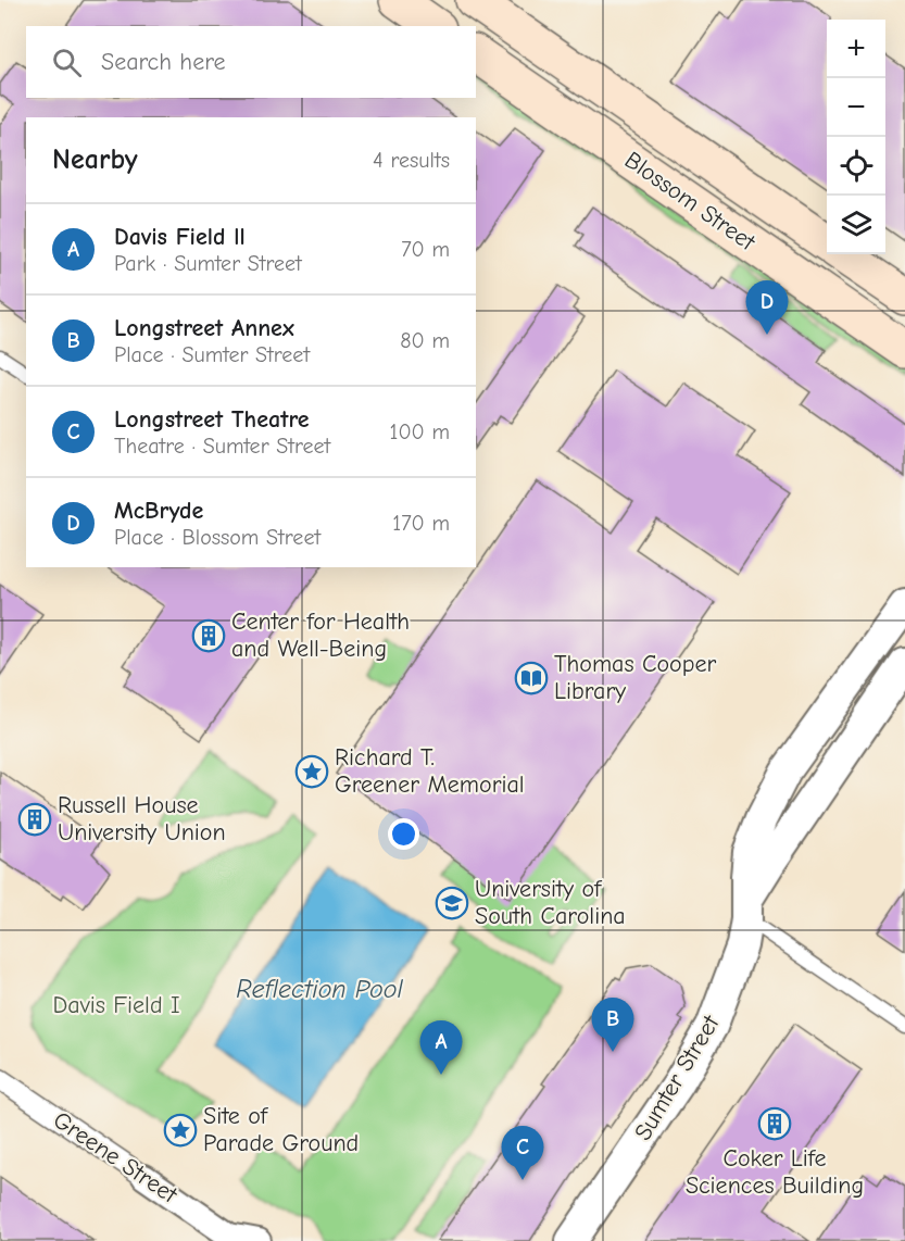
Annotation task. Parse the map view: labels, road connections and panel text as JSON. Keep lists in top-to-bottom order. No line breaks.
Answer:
{"streets":{"main road":["Blossom Street"],"street":["Sumter Street","Greene Street"]},"water":["Reflection Pool"],"parks":["Davis Field I"],"places":{"building":["Center for Health and Well-Being","Russell House University Union","Coker Life Sciences Building"],"library":["Thomas Cooper Library"],"place":["Richard T. Greener Memorial","Site of Parade Ground"],"school or university":["University of South Carolina"]},"page":{"map_buttons":["+","−"],"search":"Search here","heading":["Nearby","4 results"],"list":[{"mark":"A","name":"Davis Field ll","note":"Park · Sumter Street","value":"70 m"},{"mark":"B","name":"Longstreet Annex","note":"Place · Sumter Street","value":"80 m"},{"mark":"C","name":"Longstreet Theatre","note":"Theatre · Sumter Street","value":"100 m"},{"mark":"D","name":"McBryde","note":"Place · Blossom Street","value":"170 m"}],"pins":["D","B","A","C"]}}
